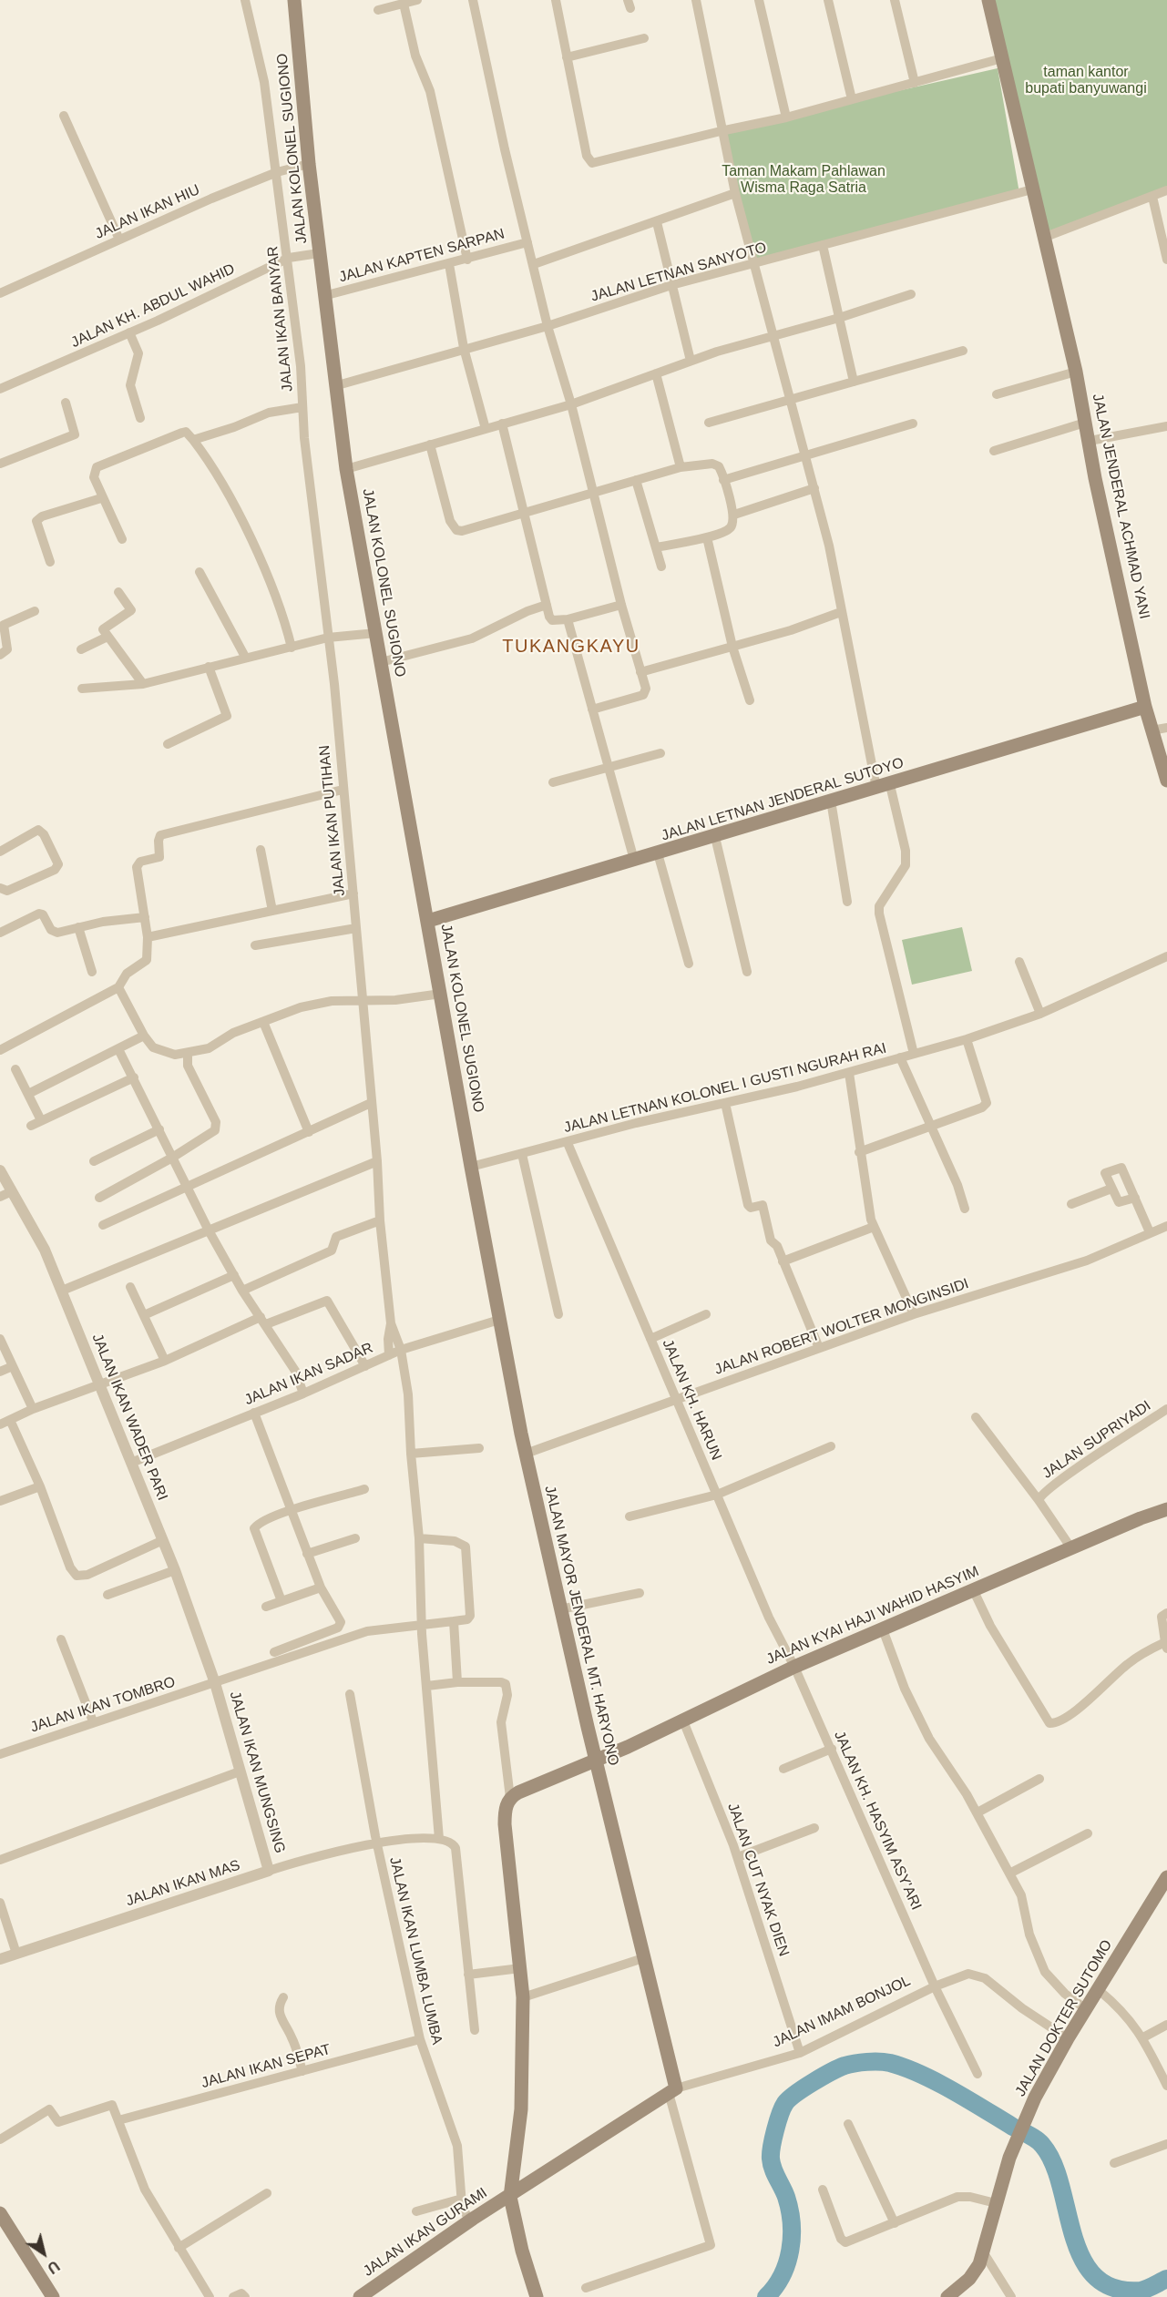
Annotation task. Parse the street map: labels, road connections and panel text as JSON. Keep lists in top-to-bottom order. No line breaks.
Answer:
{"streets":{"main road":["JALAN KOLONEL SUGIONO","JALAN JENDERAL ACHMAD YANI","JALAN LETNAN JENDERAL SUTOYO","JALAN KYAI HAJI WAHID HASYIM","JALAN MAYOR JENDERAL MT. HARYONO","JALAN IMAM BONJOL","JALAN DOKTER SUTOMO","JALAN IKAN GURAMI"],"street":["JALAN IKAN HIU","JALAN KAPTEN SARPAN","JALAN LETNAN SANYOTO","JALAN KH. ABDUL WAHID","JALAN IKAN BANYAR","JALAN IKAN PUTIHAN","JALAN LETNAN KOLONEL I GUSTI NGURAH RAI","JALAN ROBERT WOLTER MONGINSIDI","JALAN IKAN SADAR","JALAN KH. HARUN","JALAN IKAN WADER PARI","JALAN SUPRIYADI","JALAN IKAN TOMBRO","JALAN IKAN MUNGSING","JALAN KH. HASYIM ASY'ARI","JALAN CUT NYAK DIEN","JALAN IKAN MAS","JALAN IKAN LUMBA LUMBA","JALAN IKAN SEPAT"]},"crossings":[["JALAN KOLONEL SUGIONO","JALAN IKAN HIU"],["JALAN KOLONEL SUGIONO","JALAN KAPTEN SARPAN"],["JALAN KOLONEL SUGIONO","JALAN LETNAN SANYOTO"],["JALAN KOLONEL SUGIONO","JALAN KH. ABDUL WAHID"],["JALAN KOLONEL SUGIONO","JALAN LETNAN JENDERAL SUTOYO"],["JALAN KOLONEL SUGIONO","JALAN LETNAN KOLONEL I GUSTI NGURAH RAI"],["JALAN KOLONEL SUGIONO","JALAN MAYOR JENDERAL MT. HARYONO"],["JALAN IKAN HIU","JALAN IKAN BANYAR"],["JALAN LETNAN SANYOTO","JALAN JENDERAL ACHMAD YANI"],["JALAN KH. ABDUL WAHID","JALAN IKAN BANYAR"],["JALAN IKAN BANYAR","JALAN IKAN PUTIHAN"],["JALAN JENDERAL ACHMAD YANI","JALAN LETNAN JENDERAL SUTOYO"],["JALAN LETNAN KOLONEL I GUSTI NGURAH RAI","JALAN KH. HARUN"],["JALAN LETNAN KOLONEL I GUSTI NGURAH RAI","JALAN MAYOR JENDERAL MT. HARYONO"],["JALAN ROBERT WOLTER MONGINSIDI","JALAN KH. HARUN"],["JALAN ROBERT WOLTER MONGINSIDI","JALAN MAYOR JENDERAL MT. HARYONO"],["JALAN IKAN SADAR","JALAN IKAN WADER PARI"],["JALAN IKAN SADAR","JALAN MAYOR JENDERAL MT. HARYONO"],["JALAN KH. HARUN","JALAN KYAI HAJI WAHID HASYIM"],["JALAN KH. HARUN","JALAN KH. HASYIM ASY'ARI"],["JALAN IKAN WADER PARI","JALAN IKAN TOMBRO"],["JALAN IKAN WADER PARI","JALAN IKAN MUNGSING"],["JALAN SUPRIYADI","JALAN KYAI HAJI WAHID HASYIM"],["JALAN KYAI HAJI WAHID HASYIM","JALAN MAYOR JENDERAL MT. HARYONO"],["JALAN KYAI HAJI WAHID HASYIM","JALAN KH. HASYIM ASY'ARI"],["JALAN KYAI HAJI WAHID HASYIM","JALAN CUT NYAK DIEN"],["JALAN MAYOR JENDERAL MT. HARYONO","JALAN IMAM BONJOL"],["JALAN IKAN TOMBRO","JALAN IKAN MUNGSING"],["JALAN IKAN MUNGSING","JALAN IKAN MAS"],["JALAN KH. HASYIM ASY'ARI","JALAN IMAM BONJOL"],["JALAN CUT NYAK DIEN","JALAN IMAM BONJOL"],["JALAN IKAN MAS","JALAN IKAN LUMBA LUMBA"],["JALAN IKAN LUMBA LUMBA","JALAN IKAN SEPAT"],["JALAN IKAN LUMBA LUMBA","JALAN IKAN GURAMI"],["JALAN IMAM BONJOL","JALAN DOKTER SUTOMO"],["JALAN IMAM BONJOL","JALAN IKAN GURAMI"]],"districts":["TUKANGKAYU"],"parks":["taman kantor bupati banyuwangi","Taman Makam Pahlawan Wisma Raga Satria"],"north":"bottom right"}
